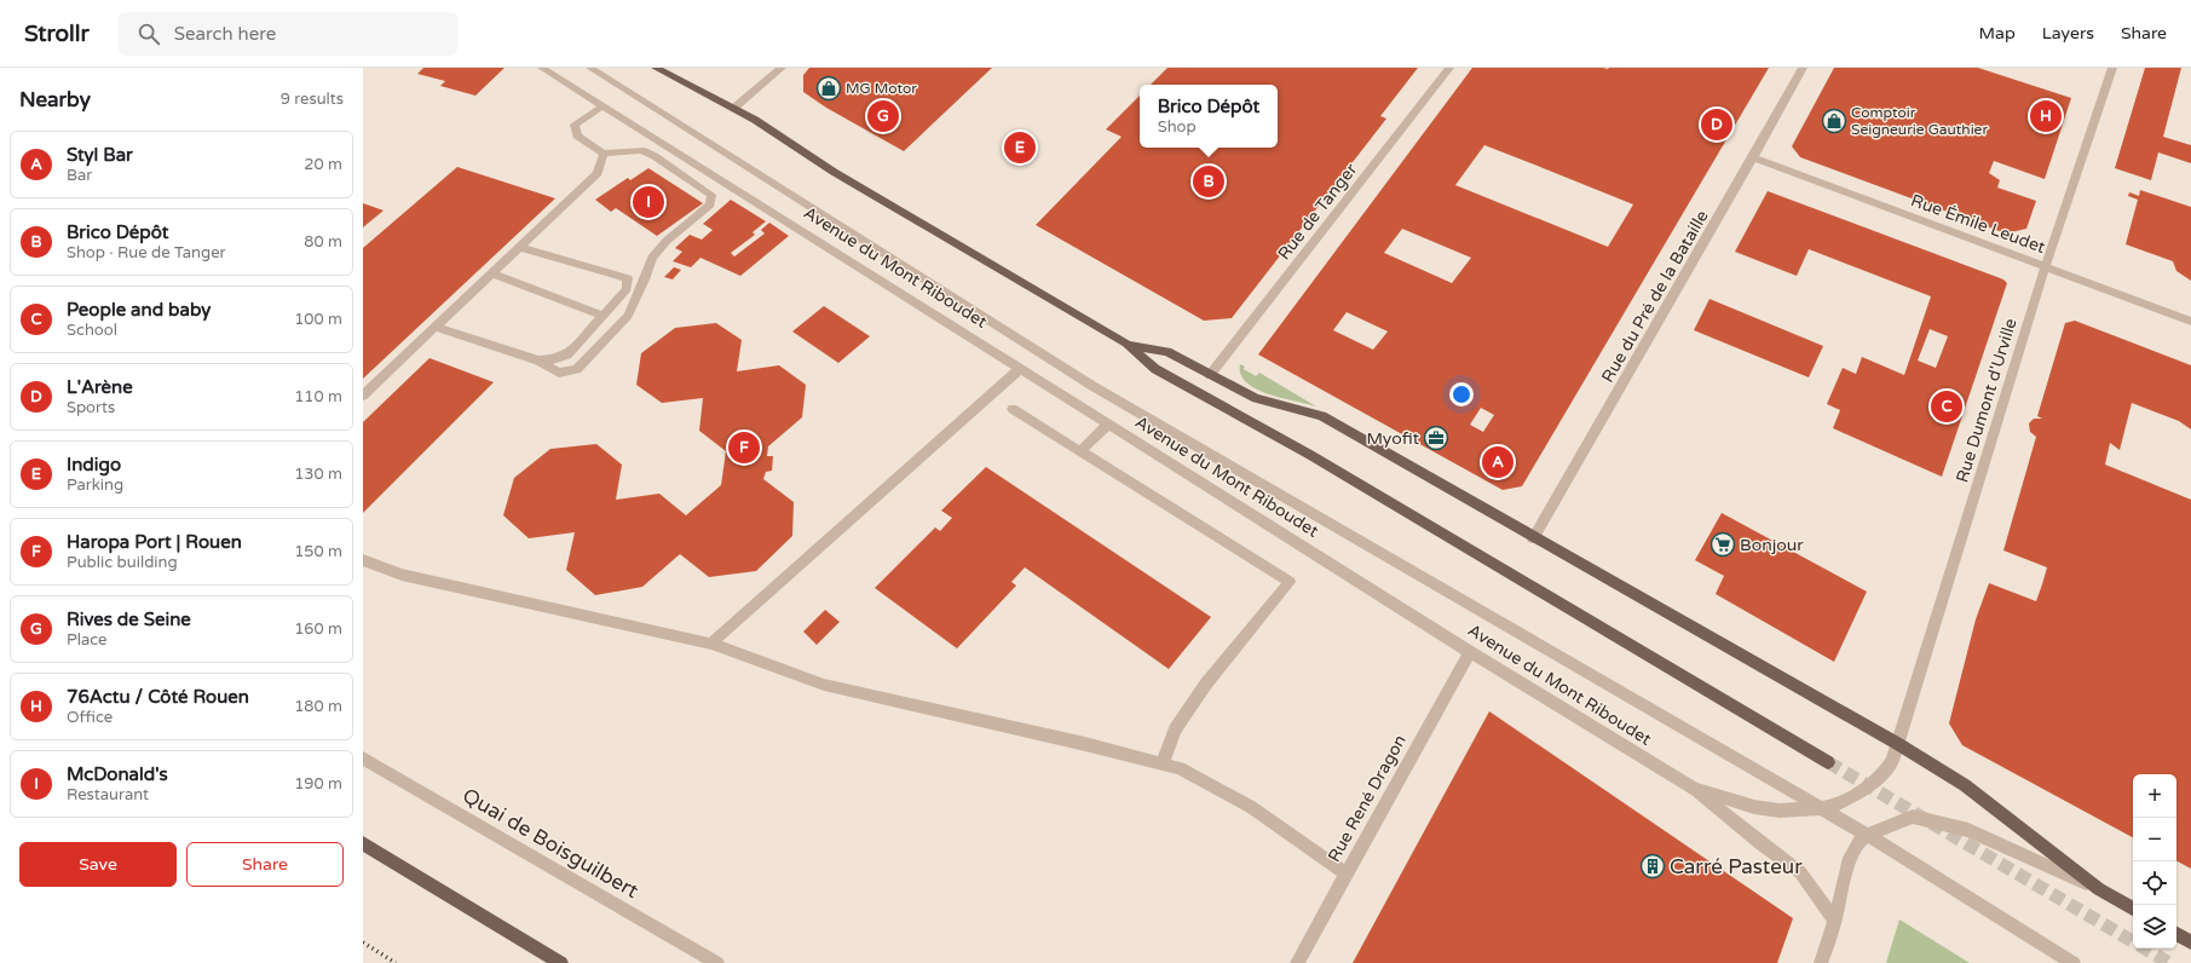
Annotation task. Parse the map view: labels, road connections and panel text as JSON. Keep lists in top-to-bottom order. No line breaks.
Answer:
{"streets":{"street":["Rue de Tanger","Rue Émile Leudet","Avenue du Mont Riboudet","Rue du Pré de la Bataille","Rue Dumont d'Urville","Rue René Dragon","Quai de Boisguilbert"]},"crossings":[["Rue Émile Leudet","Rue du Pré de la Bataille"],["Rue Émile Leudet","Rue Dumont d'Urville"],["Avenue du Mont Riboudet","Rue Dumont d'Urville"],["Avenue du Mont Riboudet","Rue René Dragon"]],"places":{"shop":["MG Motor","Comptoir Seigneurie Gauthier"],"office":["Myofit"],"supermarket":["Bonjour"],"building":["Carré Pasteur"]},"page":{"header":"Strollr","search":"Search here","nav":["Map","Layers","Share"],"heading":["Nearby","9 results"],"popup":["Brico Dépôt","Shop"],"pins":["G","H","D","E","B","I","C","F","A"],"list":[{"mark":"A","name":"Styl Bar","note":"Bar","value":"20 m"},{"mark":"B","name":"Brico Dépôt","note":"Shop · Rue de Tanger","value":"80 m"},{"mark":"C","name":"People and baby","note":"School","value":"100 m"},{"mark":"D","name":"L'Arène","note":"Sports","value":"110 m"},{"mark":"E","name":"Indigo","note":"Parking","value":"130 m"},{"mark":"F","name":"Haropa Port | Rouen","note":"Public building","value":"150 m"},{"mark":"G","name":"Rives de Seine","note":"Place","value":"160 m"},{"mark":"H","name":"76Actu / Côté Rouen","note":"Office","value":"180 m"},{"mark":"I","name":"McDonald's","note":"Restaurant","value":"190 m"}],"map_buttons":["+","−"],"buttons":["Save","Share"]}}
